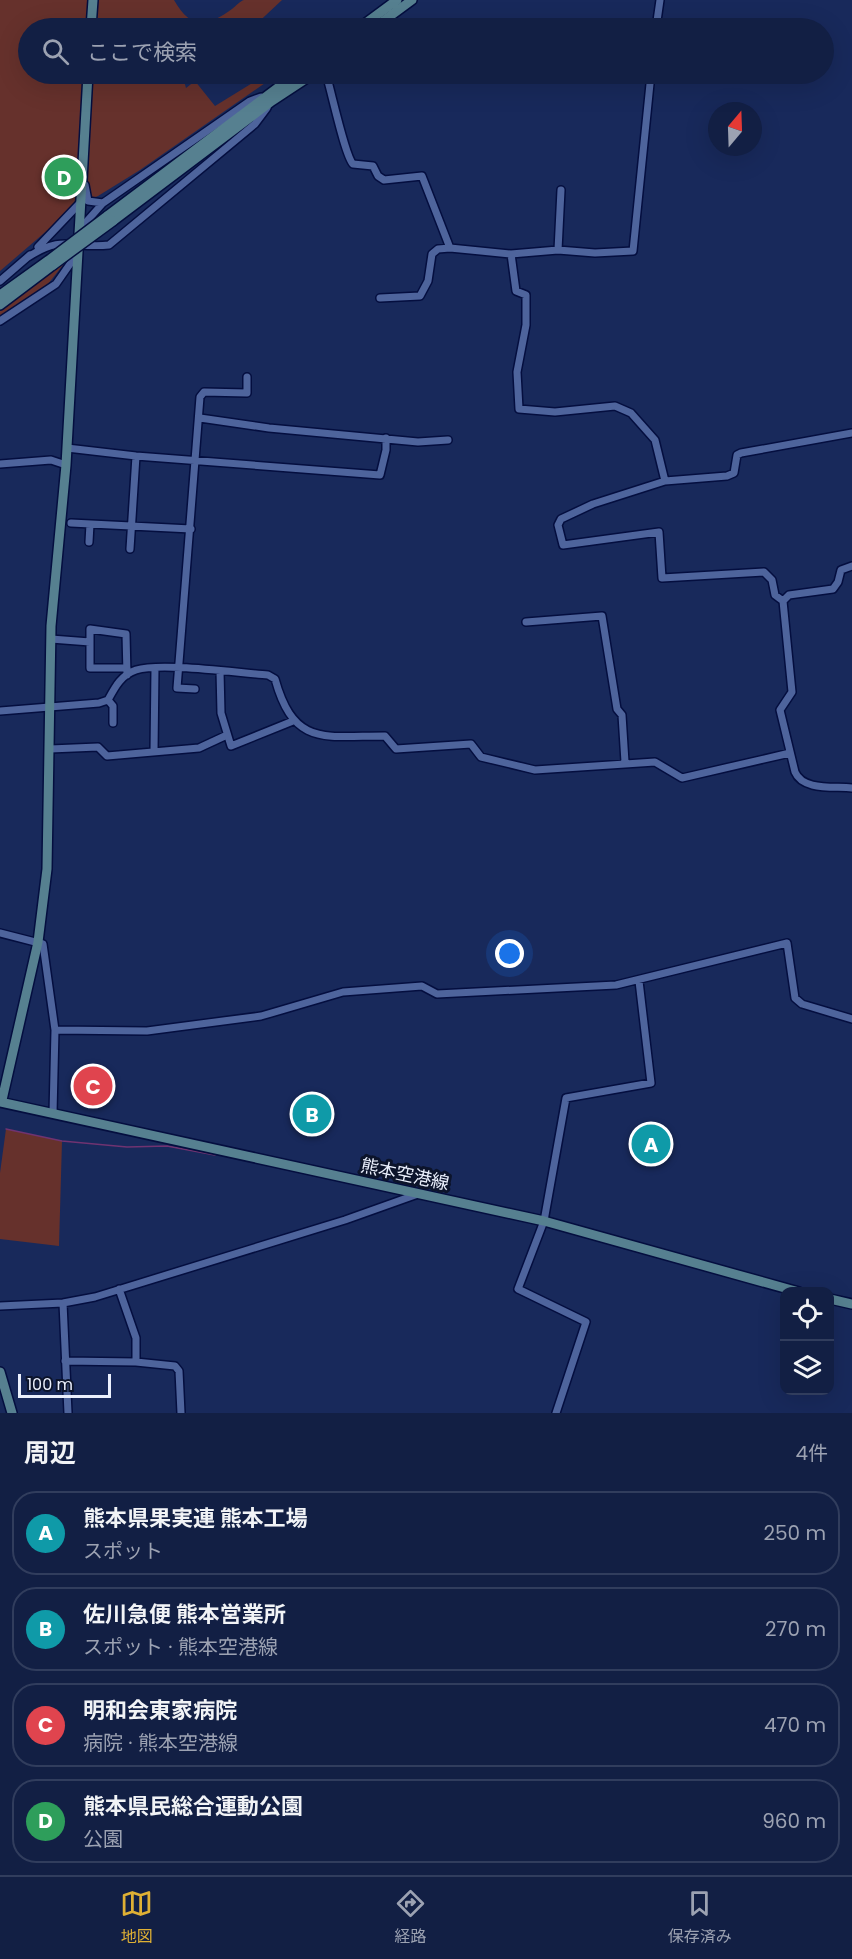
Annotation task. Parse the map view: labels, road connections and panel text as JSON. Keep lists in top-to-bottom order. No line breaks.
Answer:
{"streets":{"street":["熊本空港線"]},"scale_bar":"100 m","north":"top","page":{"search":"ここで検索","pins":["D","C","B","A"],"scale":"100 m","heading":["周辺","4件"],"list":[{"mark":"A","name":"熊本県果実連 熊本工場","note":"スポット","value":"250 m"},{"mark":"B","name":"佐川急便 熊本営業所","note":"スポット · 熊本空港線","value":"270 m"},{"mark":"C","name":"明和会東家病院","note":"病院 · 熊本空港線","value":"470 m"},{"mark":"D","name":"熊本県民総合運動公園","note":"公園","value":"960 m"}],"nav":["地図","経路","保存済み"]}}
